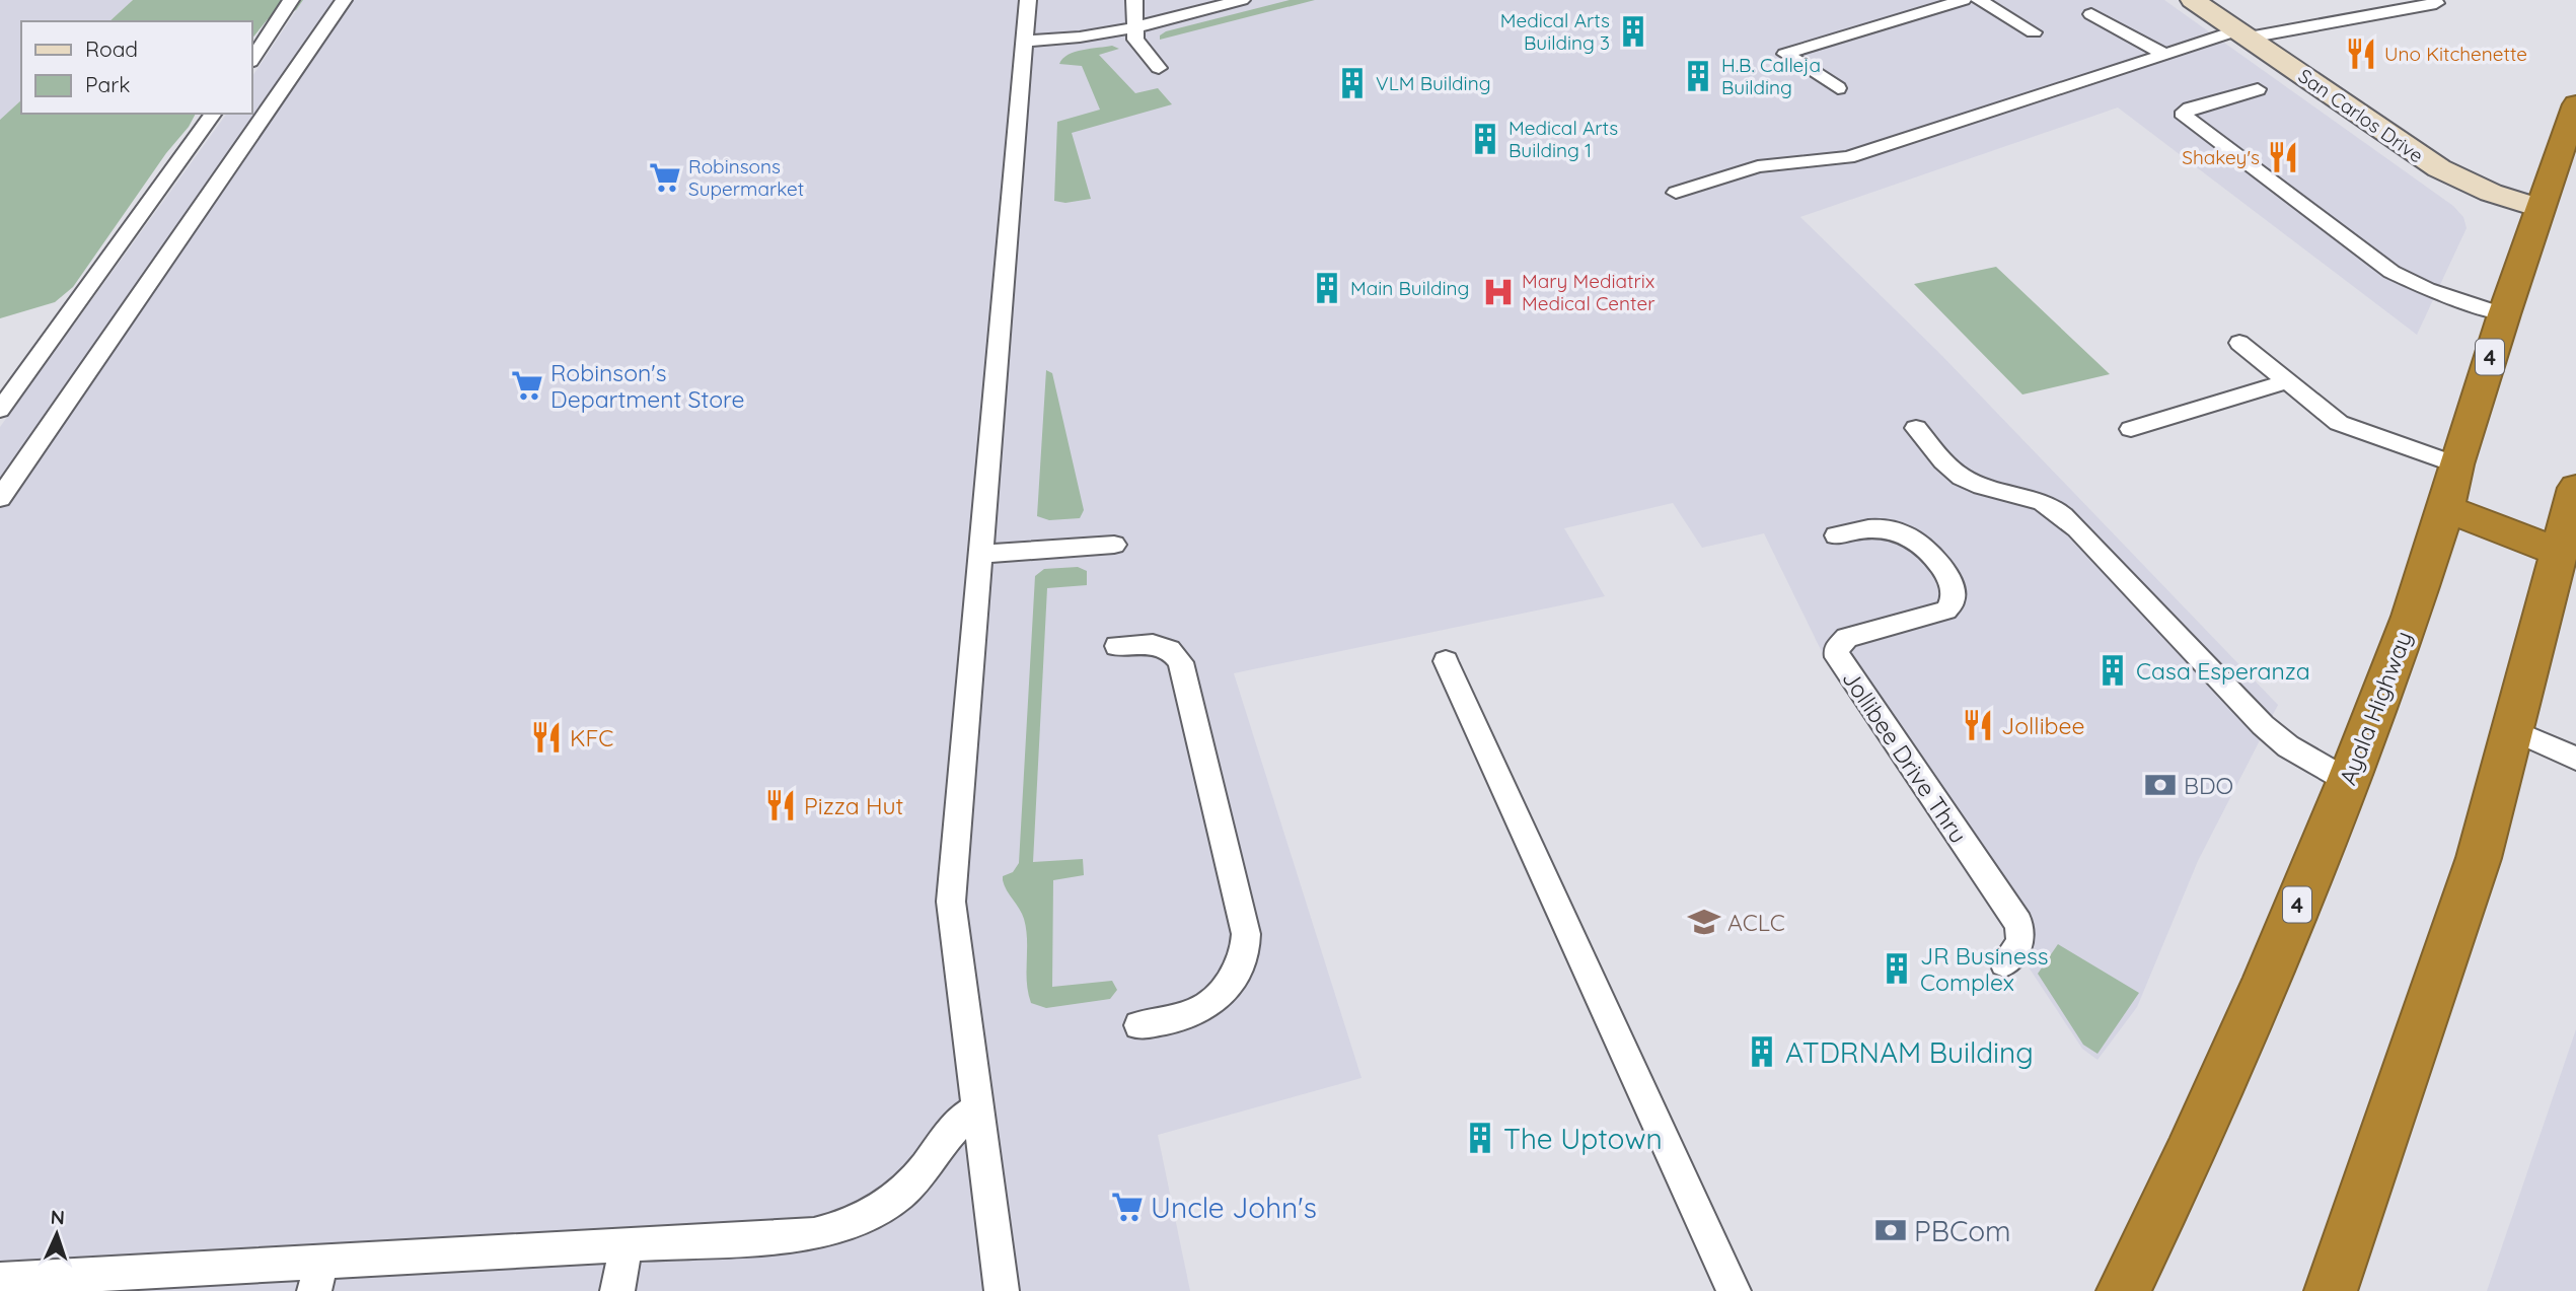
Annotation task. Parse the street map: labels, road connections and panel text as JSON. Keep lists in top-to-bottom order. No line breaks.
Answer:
{"streets":{"highway":["4","Ayala Highway"],"street":["San Carlos Drive"],"lane":["Jollibee Drive Thru"]},"crossings":[["San Carlos Drive","Ayala Highway"]],"places":{"building":["Medical Arts Building 3","H.B. Calleja Building","VLM Building","Medical Arts Building 1","Main Building","Casa Esperanza","JR Business Complex","ATDRNAM Building","The Uptown"],"restaurant":["Uno Kitchenette","Shakey's","Jollibee","KFC","Pizza Hut"],"supermarket":["Robinsons Supermarket","Robinson's Department Store","Uncle John's"],"hospital":["Mary Mediatrix Medical Center"],"bank":["BDO","PBCom"],"school or university":["ACLC"]},"legend":["Road","Park"],"north":"top"}
